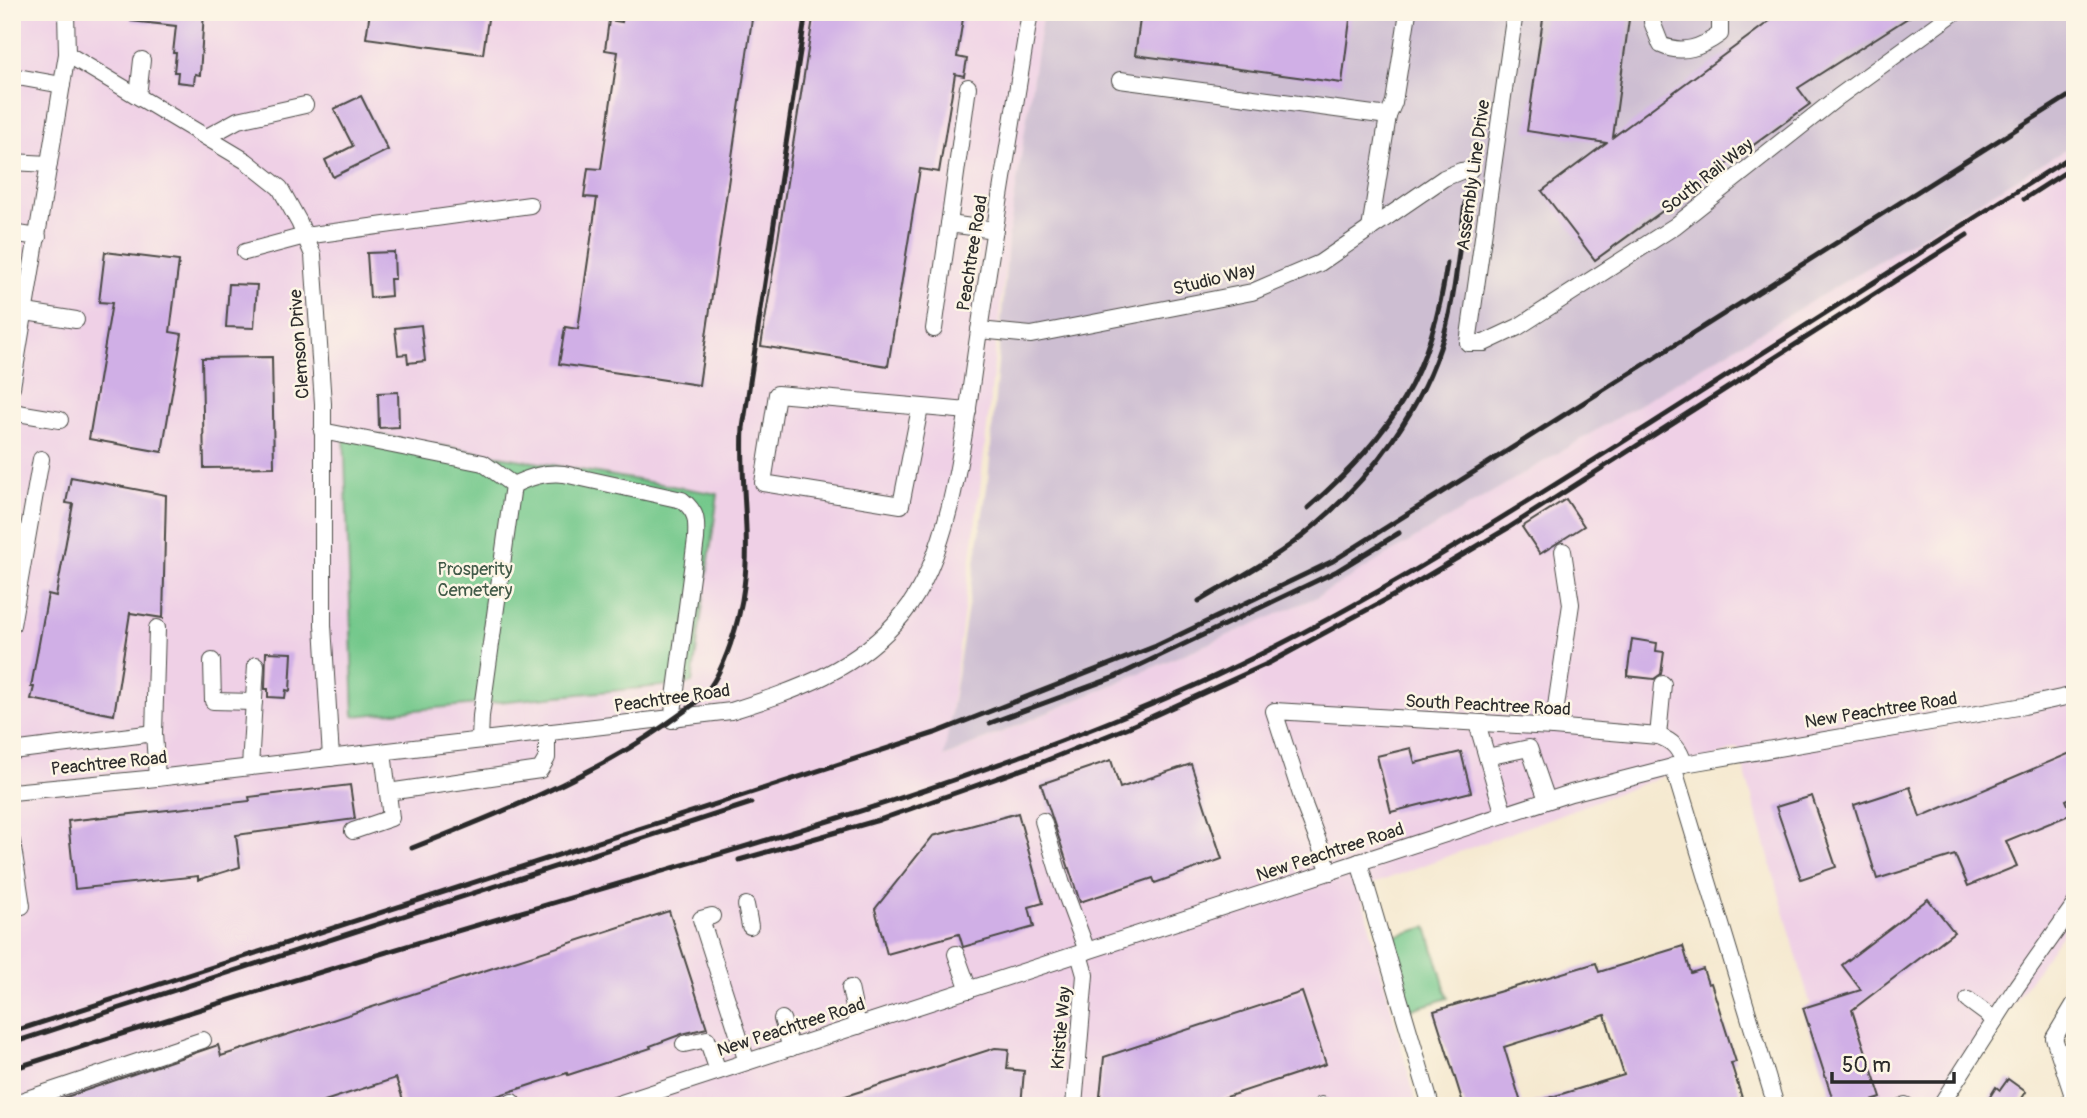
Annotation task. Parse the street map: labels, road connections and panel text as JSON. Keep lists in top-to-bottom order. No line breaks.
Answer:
{"streets":{"street":["Assembly Line Drive","South Rail Way","Peachtree Road","Studio Way","Clemson Drive","South Peachtree Road","New Peachtree Road","Kristie Way"]},"crossings":[["Assembly Line Drive","South Rail Way"],["Peachtree Road","Studio Way"],["Peachtree Road","Clemson Drive"],["South Peachtree Road","New Peachtree Road"],["New Peachtree Road","Kristie Way"]],"parks":["Prosperity Cemetery"],"scale_bar":"50 m"}
